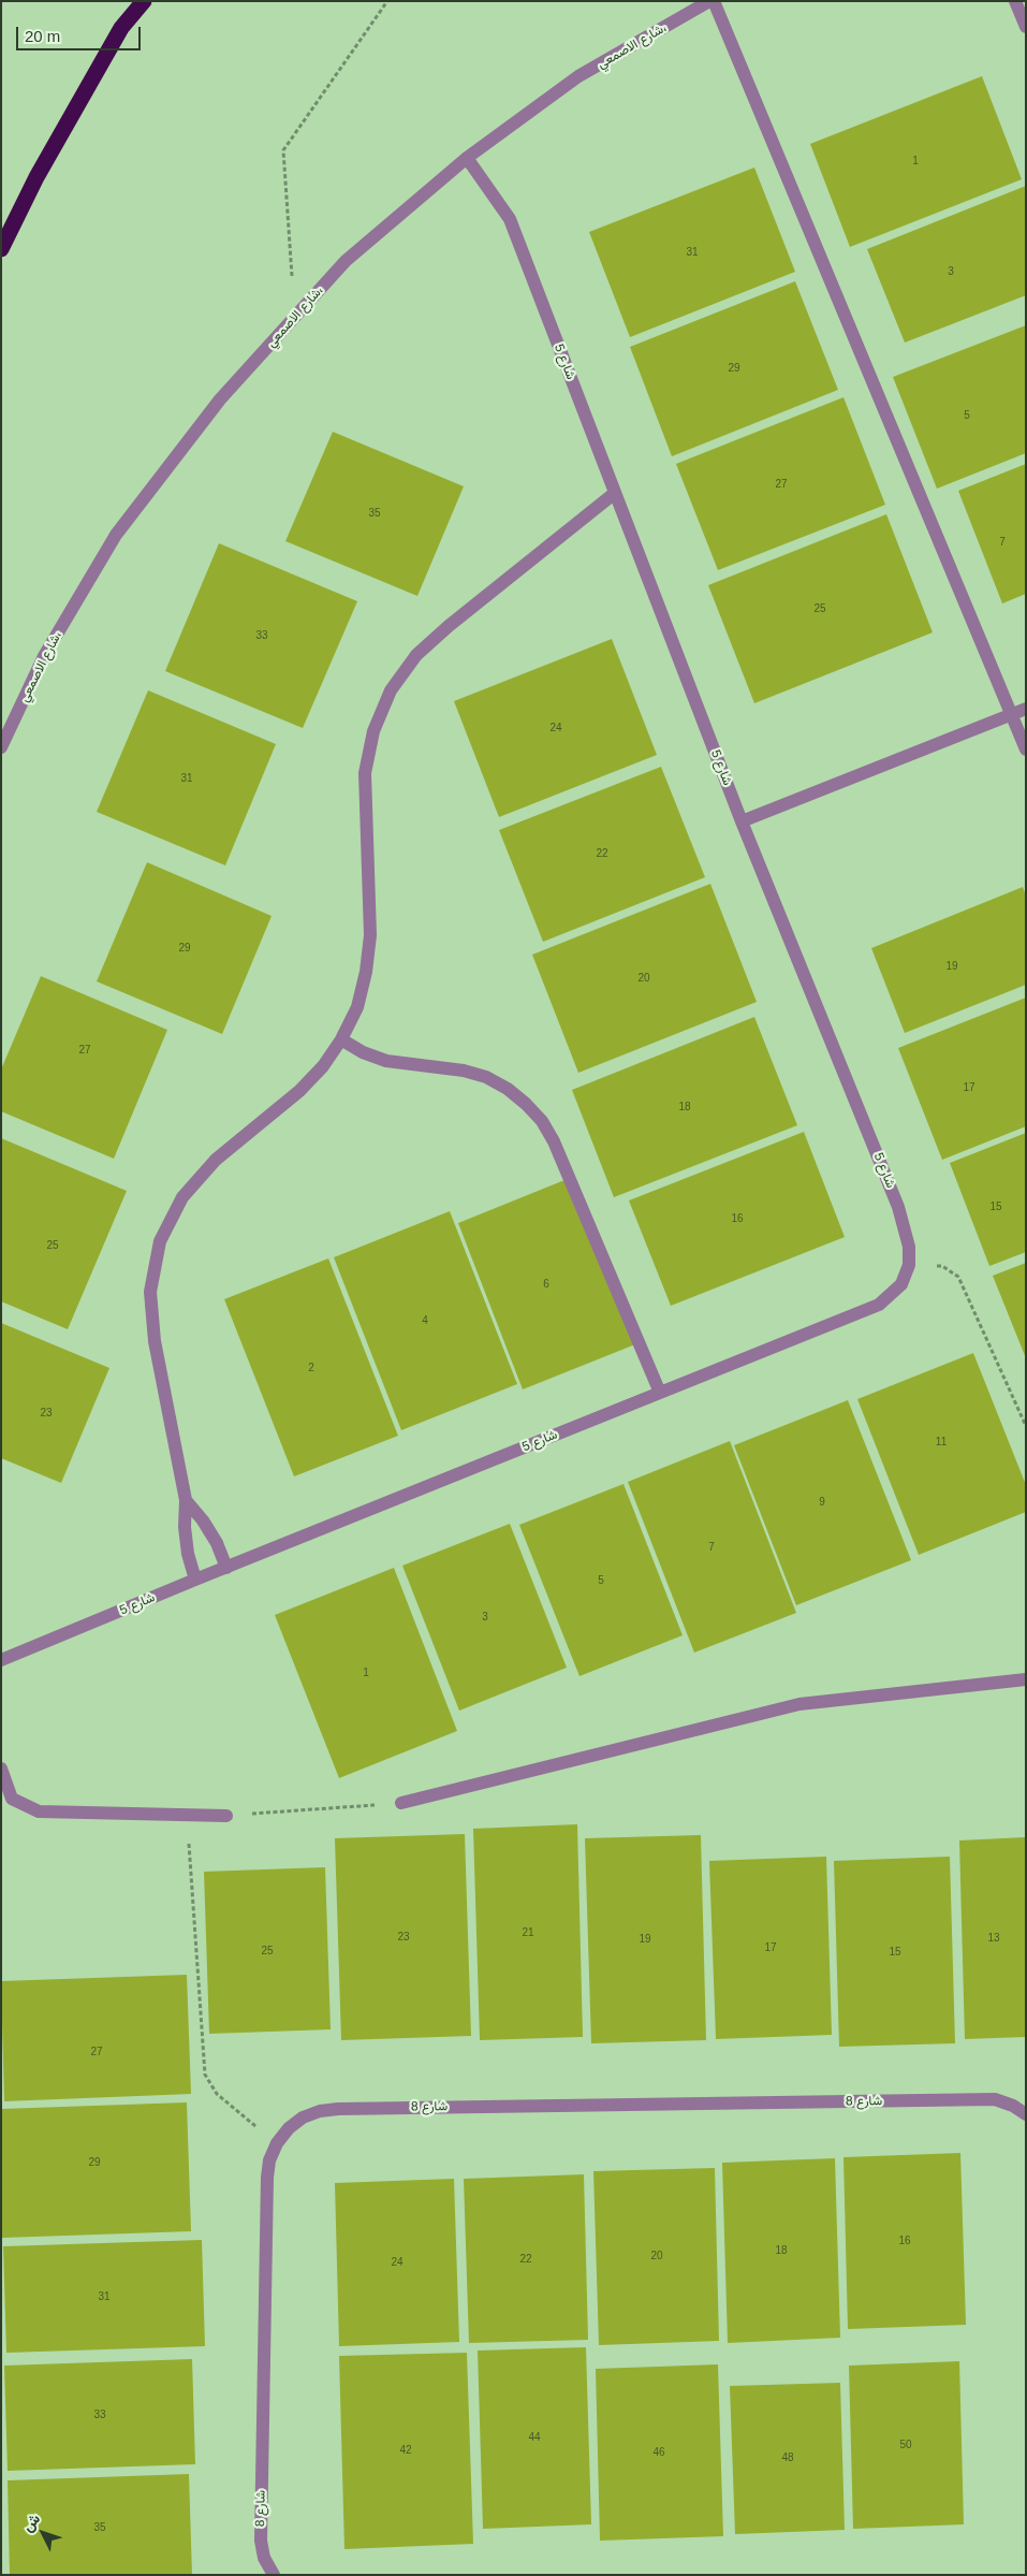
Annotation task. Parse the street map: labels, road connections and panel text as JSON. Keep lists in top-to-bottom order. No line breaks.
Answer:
{"streets":{"street":["شارع الاصمعي،","شارع 5","شارع 8"]},"crossings":[["شارع الاصمعي،","شارع 5"]],"house_numbers":["1","31","3","29","5","27","35","7","25","33","24","31","22","29","19","20","27","17","18","15","16","25","6","4","2","23","11","9","7","5","3","1","21","23","13","19","17","25","15","27","29","16","18","20","22","24","31","33","44","50","42","46","48","35"],"scale_bar":"20 m","north":"top left"}
